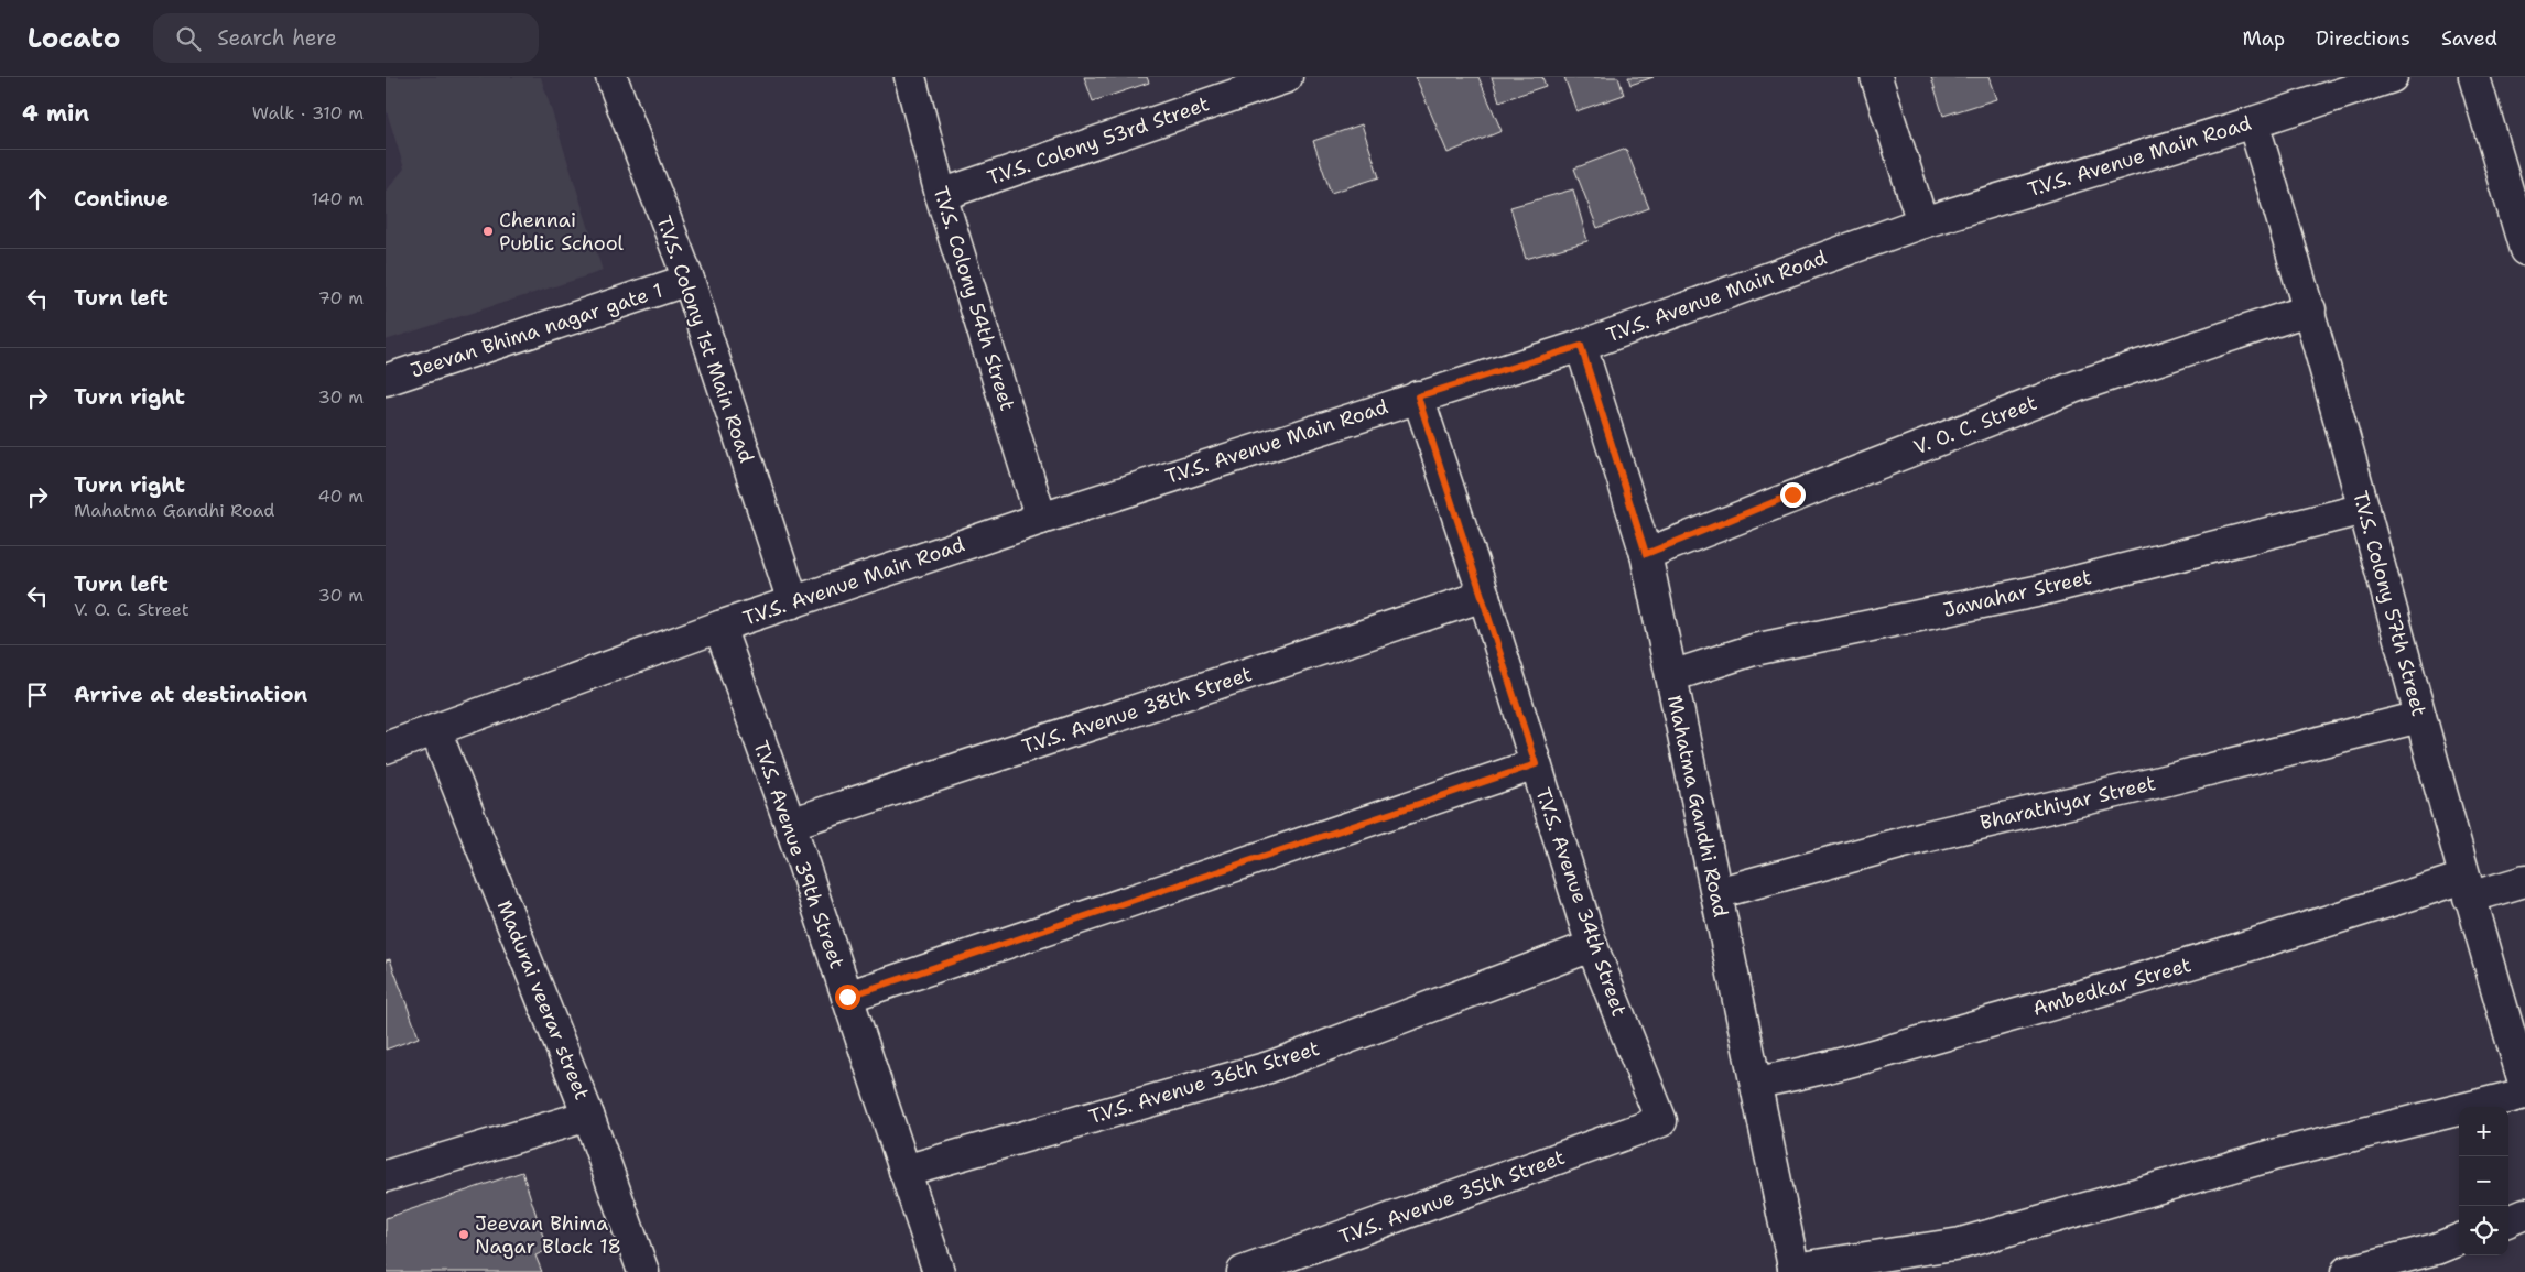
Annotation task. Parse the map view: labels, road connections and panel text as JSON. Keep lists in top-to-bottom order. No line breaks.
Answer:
{"streets":{"street":["T.V.S. Colony 53rd Street","T.V.S. Avenue Main Road","T.V.S. Colony 54th Street","Jeevan Bhima nagar gate 1","T.V.S. Colony 1st Main Road","V. O. C. Street","Jawahar Street","T.V.S. Colony 57th Street","T.V.S. Avenue 38th Street","Bharathiyar Street","Mahatma Gandhi Road","T.V.S. Avenue 39th Street","T.V.S. Avenue 34th Street","Ambedkar Street","Madurai veerar street","T.V.S. Avenue 36th Street","T.V.S. Avenue 35th Street"]},"crossings":[["T.V.S. Colony 53rd Street","T.V.S. Colony 54th Street"],["T.V.S. Avenue Main Road","T.V.S. Colony 54th Street"],["T.V.S. Avenue Main Road","T.V.S. Colony 1st Main Road"],["T.V.S. Avenue Main Road","T.V.S. Colony 57th Street"],["T.V.S. Avenue Main Road","Mahatma Gandhi Road"],["T.V.S. Avenue Main Road","T.V.S. Avenue 39th Street"],["T.V.S. Avenue Main Road","T.V.S. Avenue 34th Street"],["T.V.S. Avenue Main Road","Madurai veerar street"],["Jeevan Bhima nagar gate 1","T.V.S. Colony 1st Main Road"],["V. O. C. Street","T.V.S. Colony 57th Street"],["V. O. C. Street","Mahatma Gandhi Road"],["Jawahar Street","T.V.S. Colony 57th Street"],["Jawahar Street","Mahatma Gandhi Road"],["T.V.S. Colony 57th Street","Bharathiyar Street"],["T.V.S. Colony 57th Street","Ambedkar Street"],["T.V.S. Avenue 38th Street","T.V.S. Avenue 39th Street"],["T.V.S. Avenue 38th Street","T.V.S. Avenue 34th Street"],["Bharathiyar Street","Mahatma Gandhi Road"],["Mahatma Gandhi Road","Ambedkar Street"],["T.V.S. Avenue 39th Street","T.V.S. Avenue 36th Street"],["T.V.S. Avenue 34th Street","T.V.S. Avenue 36th Street"],["T.V.S. Avenue 34th Street","T.V.S. Avenue 35th Street"]],"places":["Chennai Public School","Jeevan Bhima Nagar Block 18"],"page":{"header":"Locato","search":"Search here","nav":["Map","Directions","Saved"],"heading":["4 min","Walk · 310 m"],"list":[["Continue","140 m"],["Turn left","70 m"],["Turn right","30 m"],["Turn right","Mahatma Gandhi Road","40 m"],["Turn left","V. O. C. Street","30 m"],"Arrive at destination"],"map_buttons":["+","−"]}}
